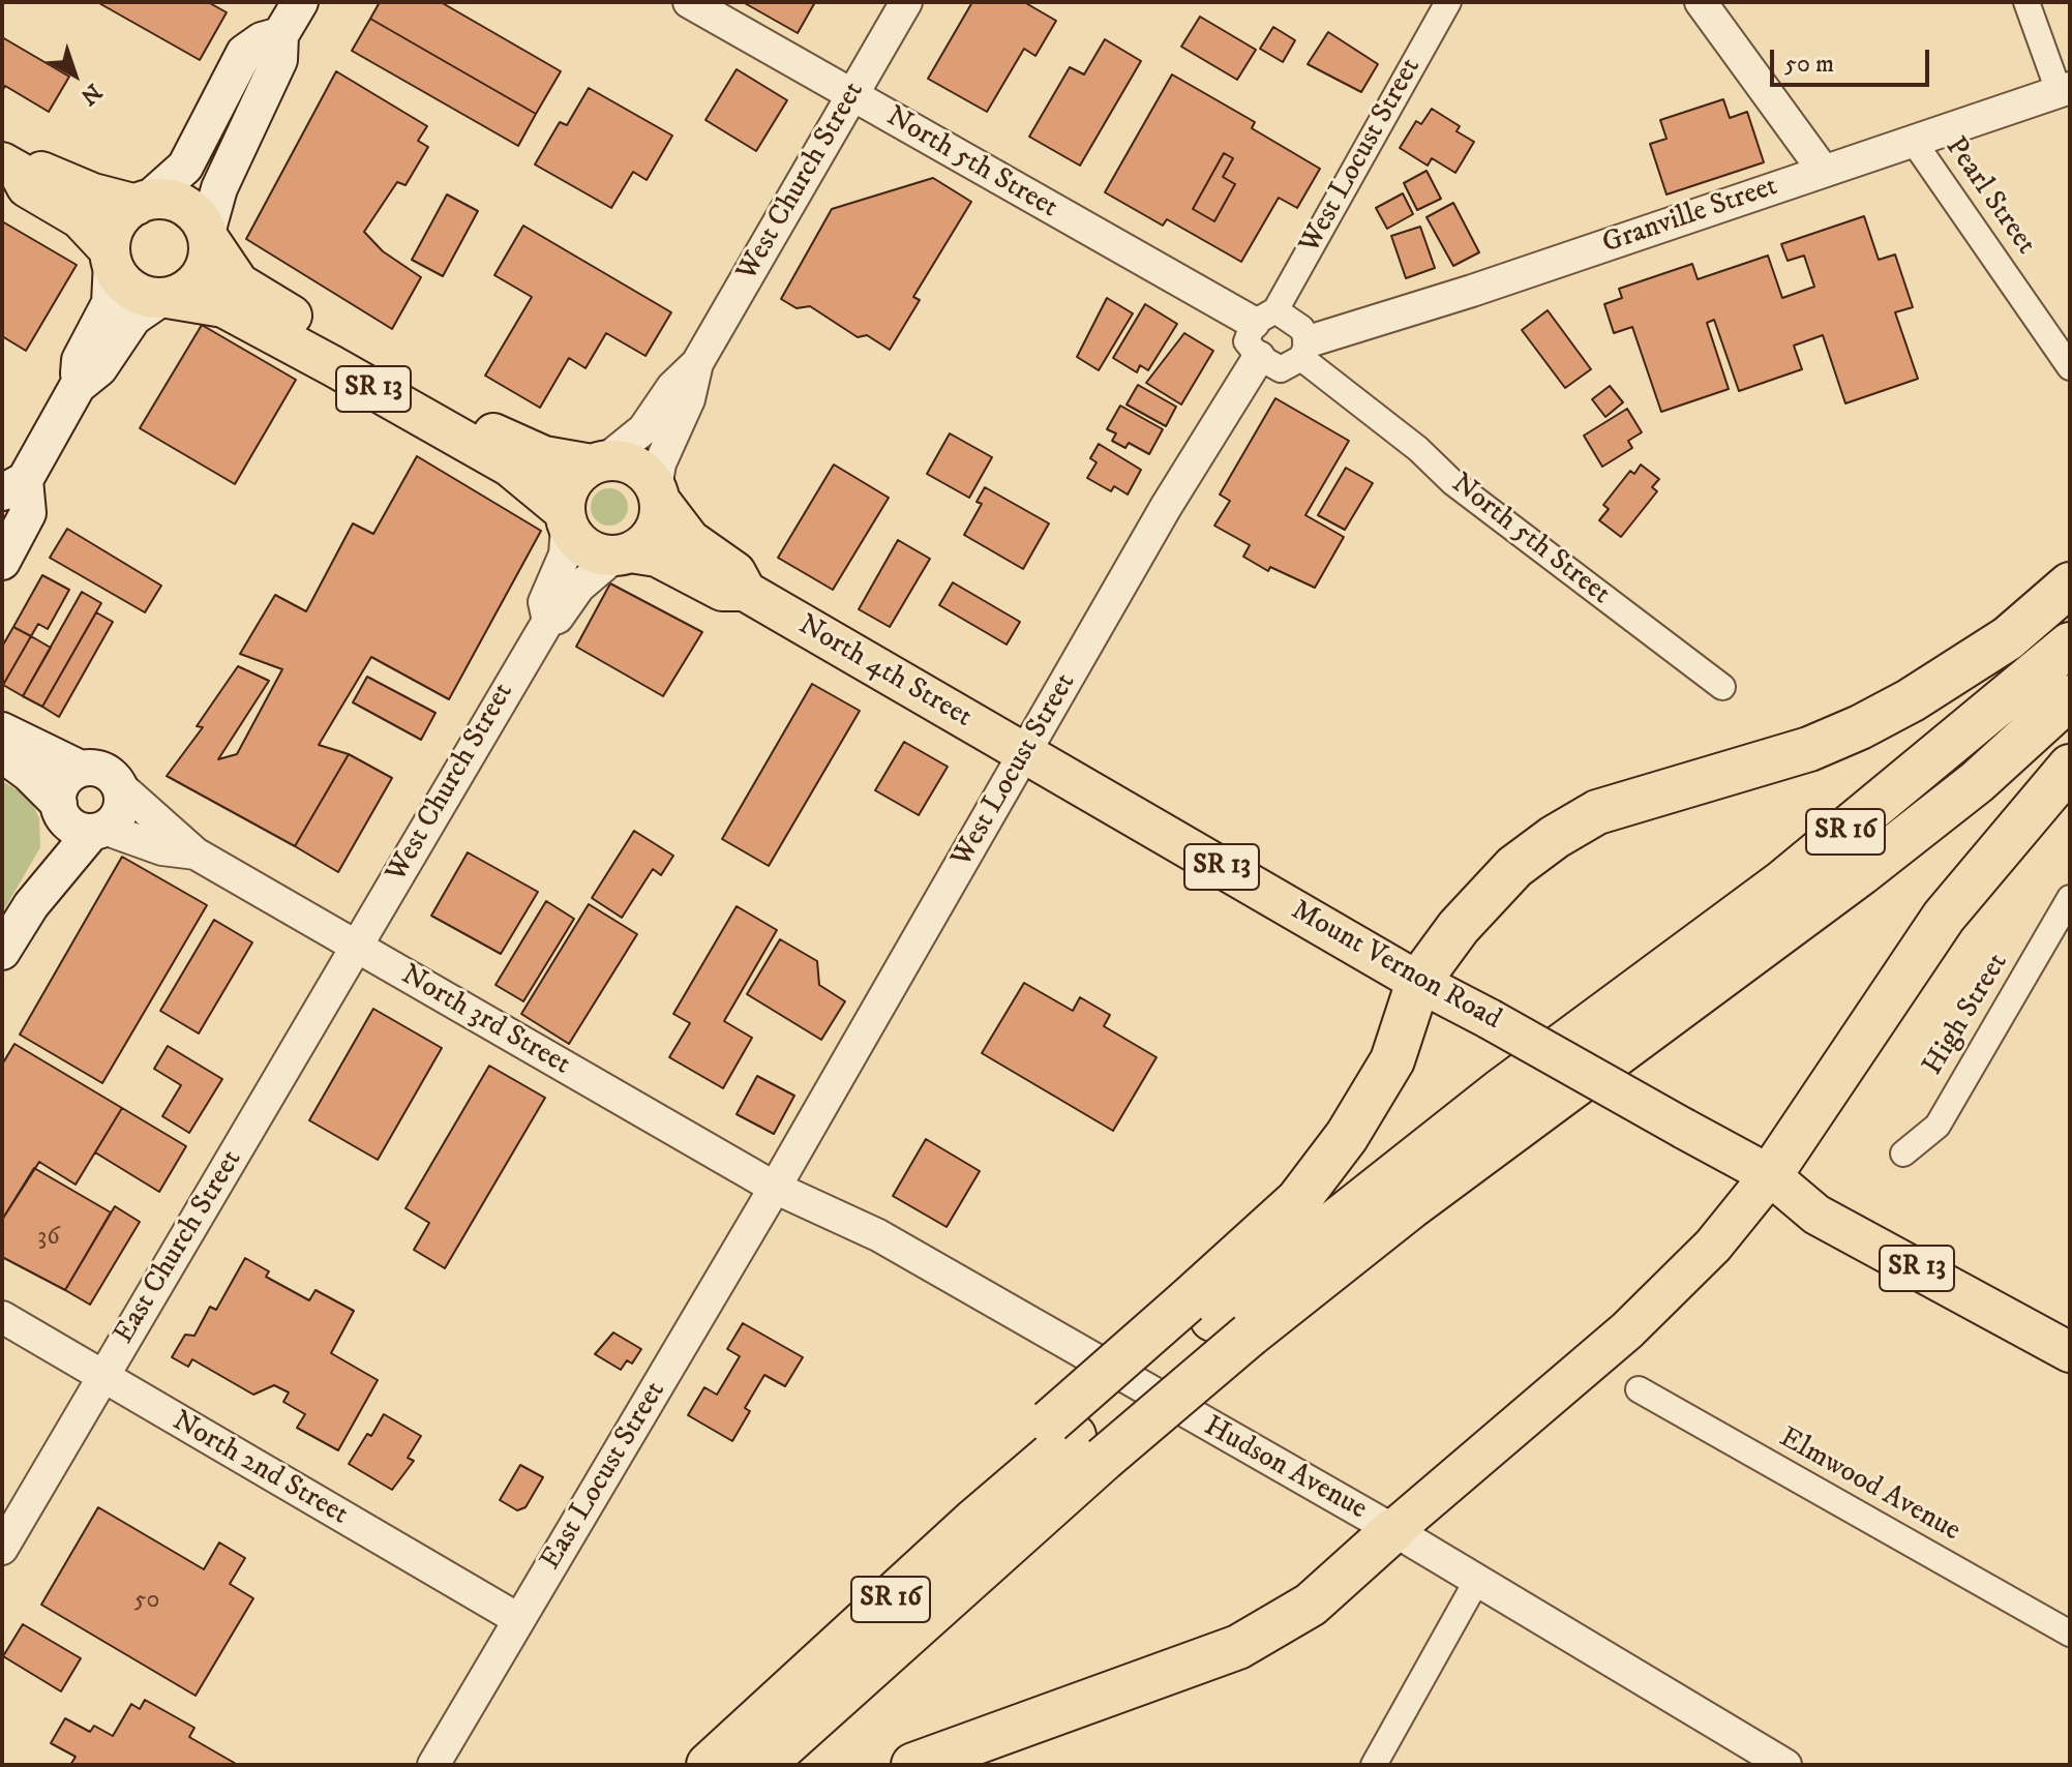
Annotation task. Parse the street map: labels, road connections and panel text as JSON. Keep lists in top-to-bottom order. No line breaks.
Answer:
{"streets":{"highway":["SR 16"],"main road":["SR 13","North 4th Street","Mount Vernon Road"],"street":["West Locust Street","North 5th Street","West Church Street","Pearl Street","Granville Street","High Street","North 3rd Street","East Church Street","North 2nd Street","Hudson Avenue","East Locust Street","Elmwood Avenue"]},"crossings":[["West Locust Street","North 5th Street"],["West Locust Street","Granville Street"],["West Locust Street","North 4th Street"],["West Locust Street","Mount Vernon Road"],["West Locust Street","North 3rd Street"],["West Locust Street","Hudson Avenue"],["West Locust Street","East Locust Street"],["North 5th Street","West Church Street"],["North 5th Street","Granville Street"],["West Church Street","SR 13"],["West Church Street","North 4th Street"],["West Church Street","North 3rd Street"],["West Church Street","East Church Street"],["Pearl Street","Granville Street"],["SR 13","North 4th Street"],["North 4th Street","Mount Vernon Road"],["North 3rd Street","East Church Street"],["North 3rd Street","Hudson Avenue"],["North 3rd Street","East Locust Street"],["East Church Street","North 2nd Street"],["North 2nd Street","East Locust Street"],["Hudson Avenue","East Locust Street"]],"house_numbers":["36","50"],"scale_bar":"50 m","north":"bottom right"}
